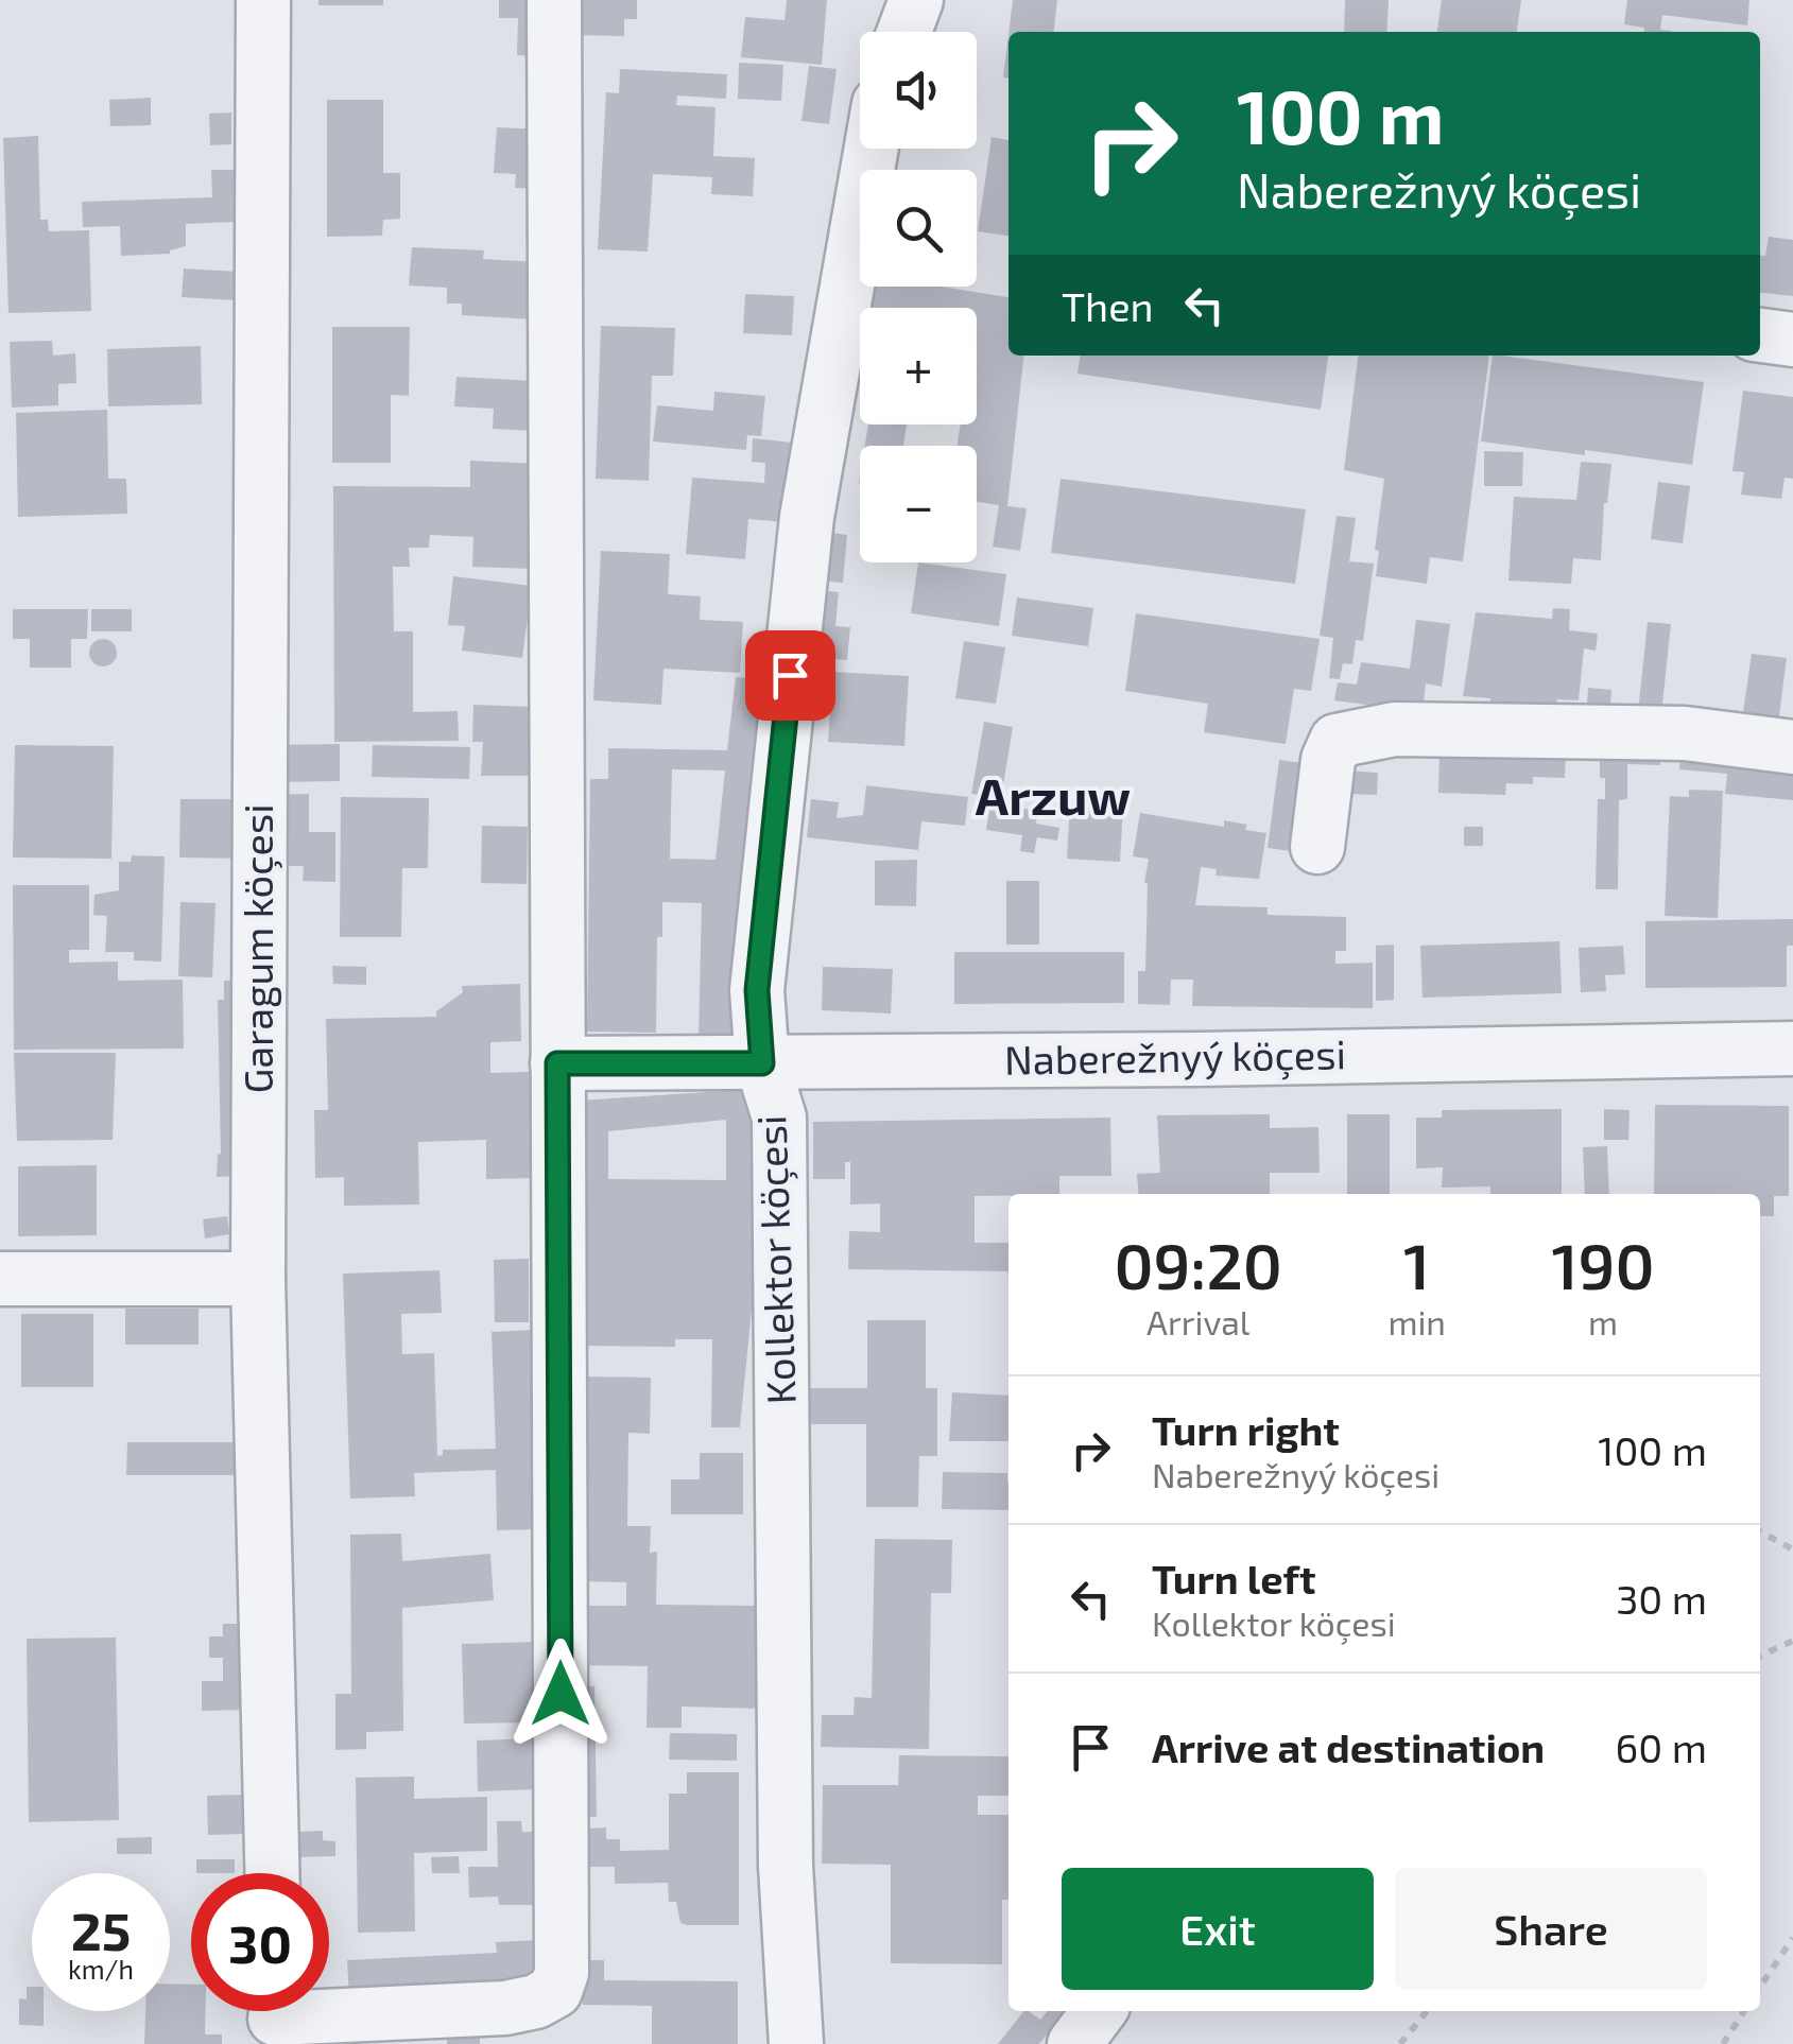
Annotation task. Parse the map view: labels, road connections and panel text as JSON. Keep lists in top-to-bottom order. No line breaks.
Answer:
{"streets":{"street":["Garagum köçesi","Naberežnyý köçesi","Kollektor köçesi"]},"crossings":[["Naberežnyý köçesi","Kollektor köçesi"]],"districts":["Arzuw"],"page":{"map_buttons":["+","−"],"turn":["100 m","Naberežnyý köçesi"],"then":"Then","eta":["09:20","Arrival","1","min","190","m"],"list":[{"name":"Turn right","note":"Naberežnyý köçesi","value":"100 m"},{"name":"Turn left","note":"Kollektor köçesi","value":"30 m"},{"name":"Arrive at destination","value":"60 m"}],"buttons":["Exit","Share"],"speed":"25 km/h","limit":"30"}}
